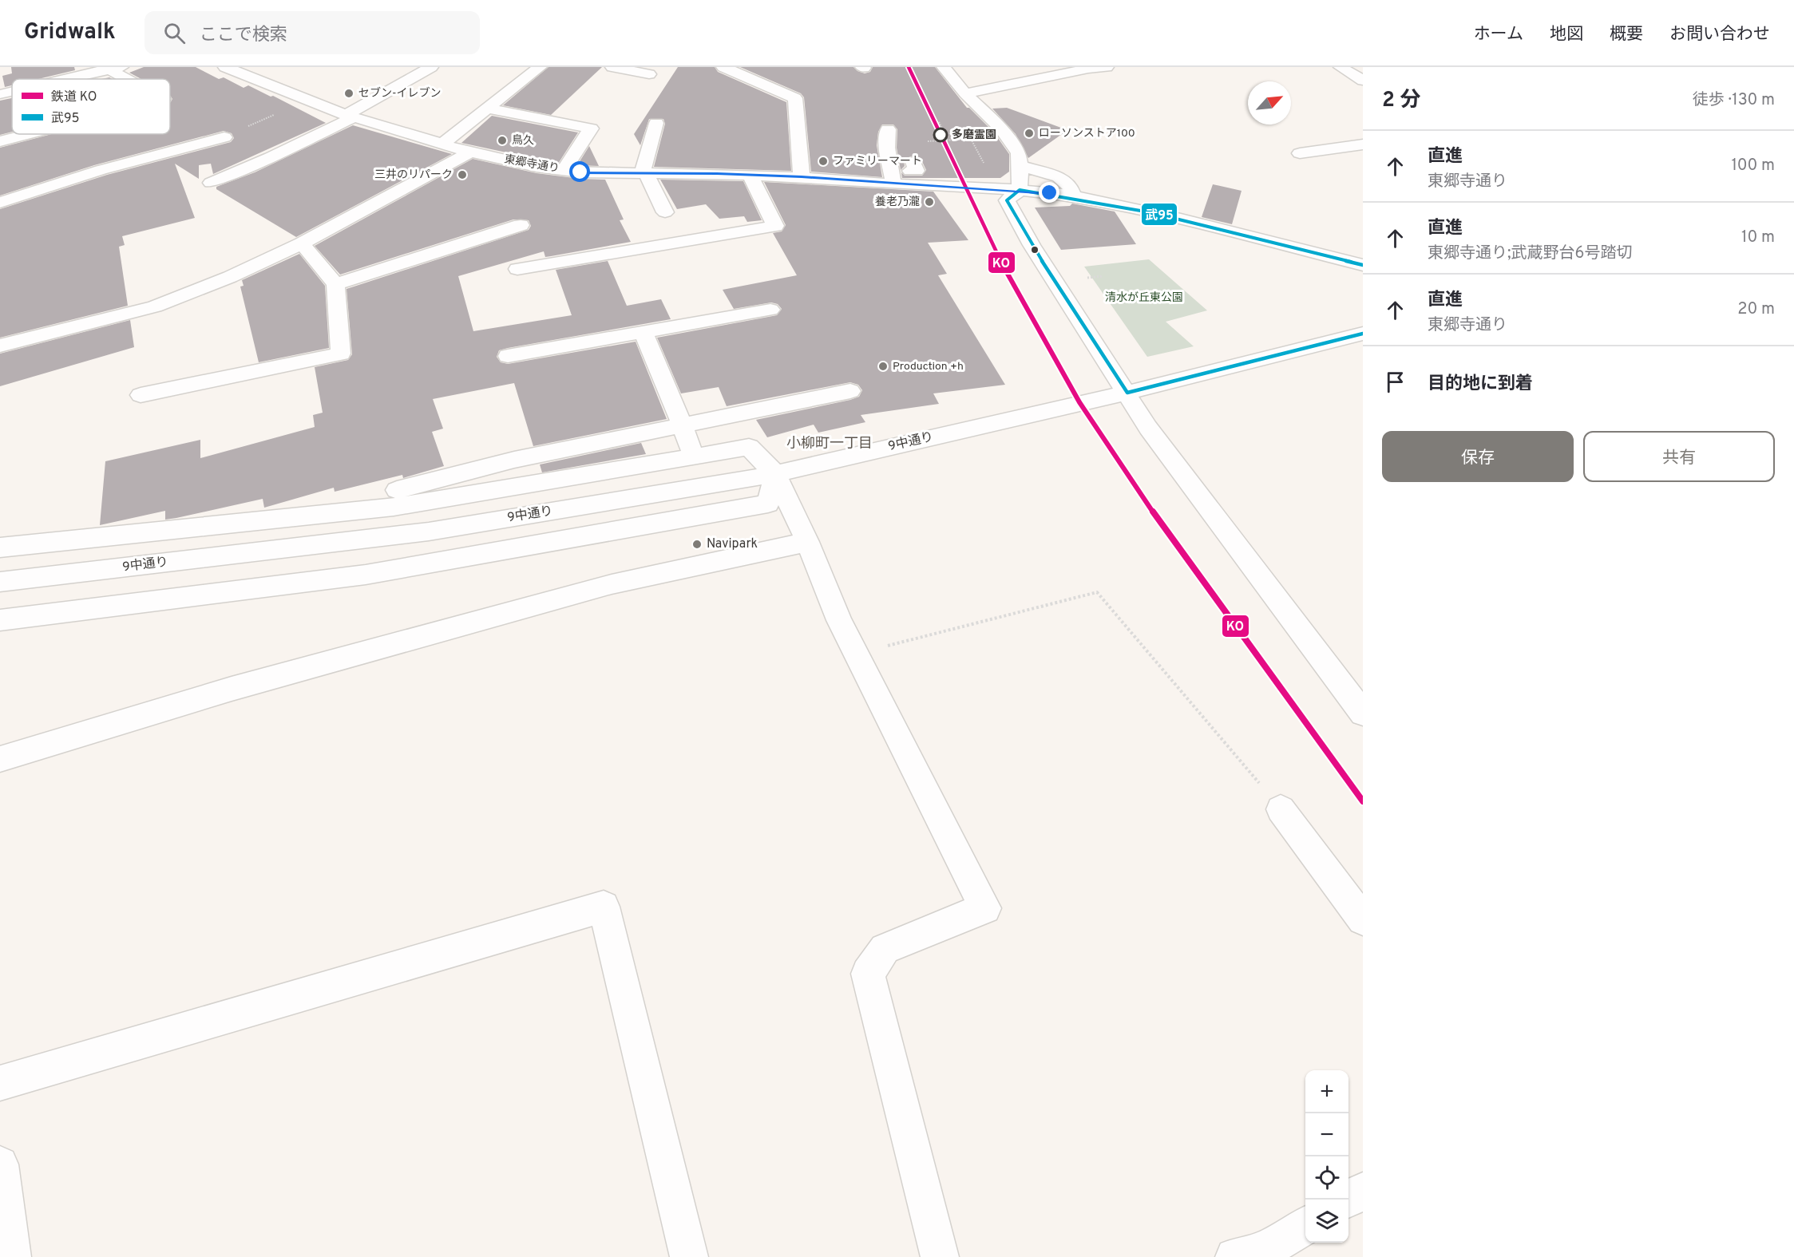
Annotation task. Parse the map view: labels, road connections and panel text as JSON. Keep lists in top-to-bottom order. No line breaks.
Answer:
{"streets":{"street":["東郷寺通り","9中通り"]},"districts":["小柳町一丁目"],"parks":["清水が丘東公園"],"places":["セブン-イレブン","ローソンストア100","多磨霊園","鳥久","ファミリーマート","三井のリパーク","養老乃瀧","Production +h","Navipark"],"lines":["rail line KO","transit line 武95"],"legend":["鉄道 KO","武95"],"north":"top right","page":{"header":"Gridwalk","search":"ここで検索","nav":["ホーム","地図","概要","お問い合わせ"],"heading":["2 分","徒歩 · 130 m"],"list":[["直進","東郷寺通り","100 m"],["直進","東郷寺通り;武蔵野台6号踏切","10 m"],["直進","東郷寺通り","20 m"],"目的地に到着"],"buttons":["保存","共有"],"map_buttons":["+","−"]}}
